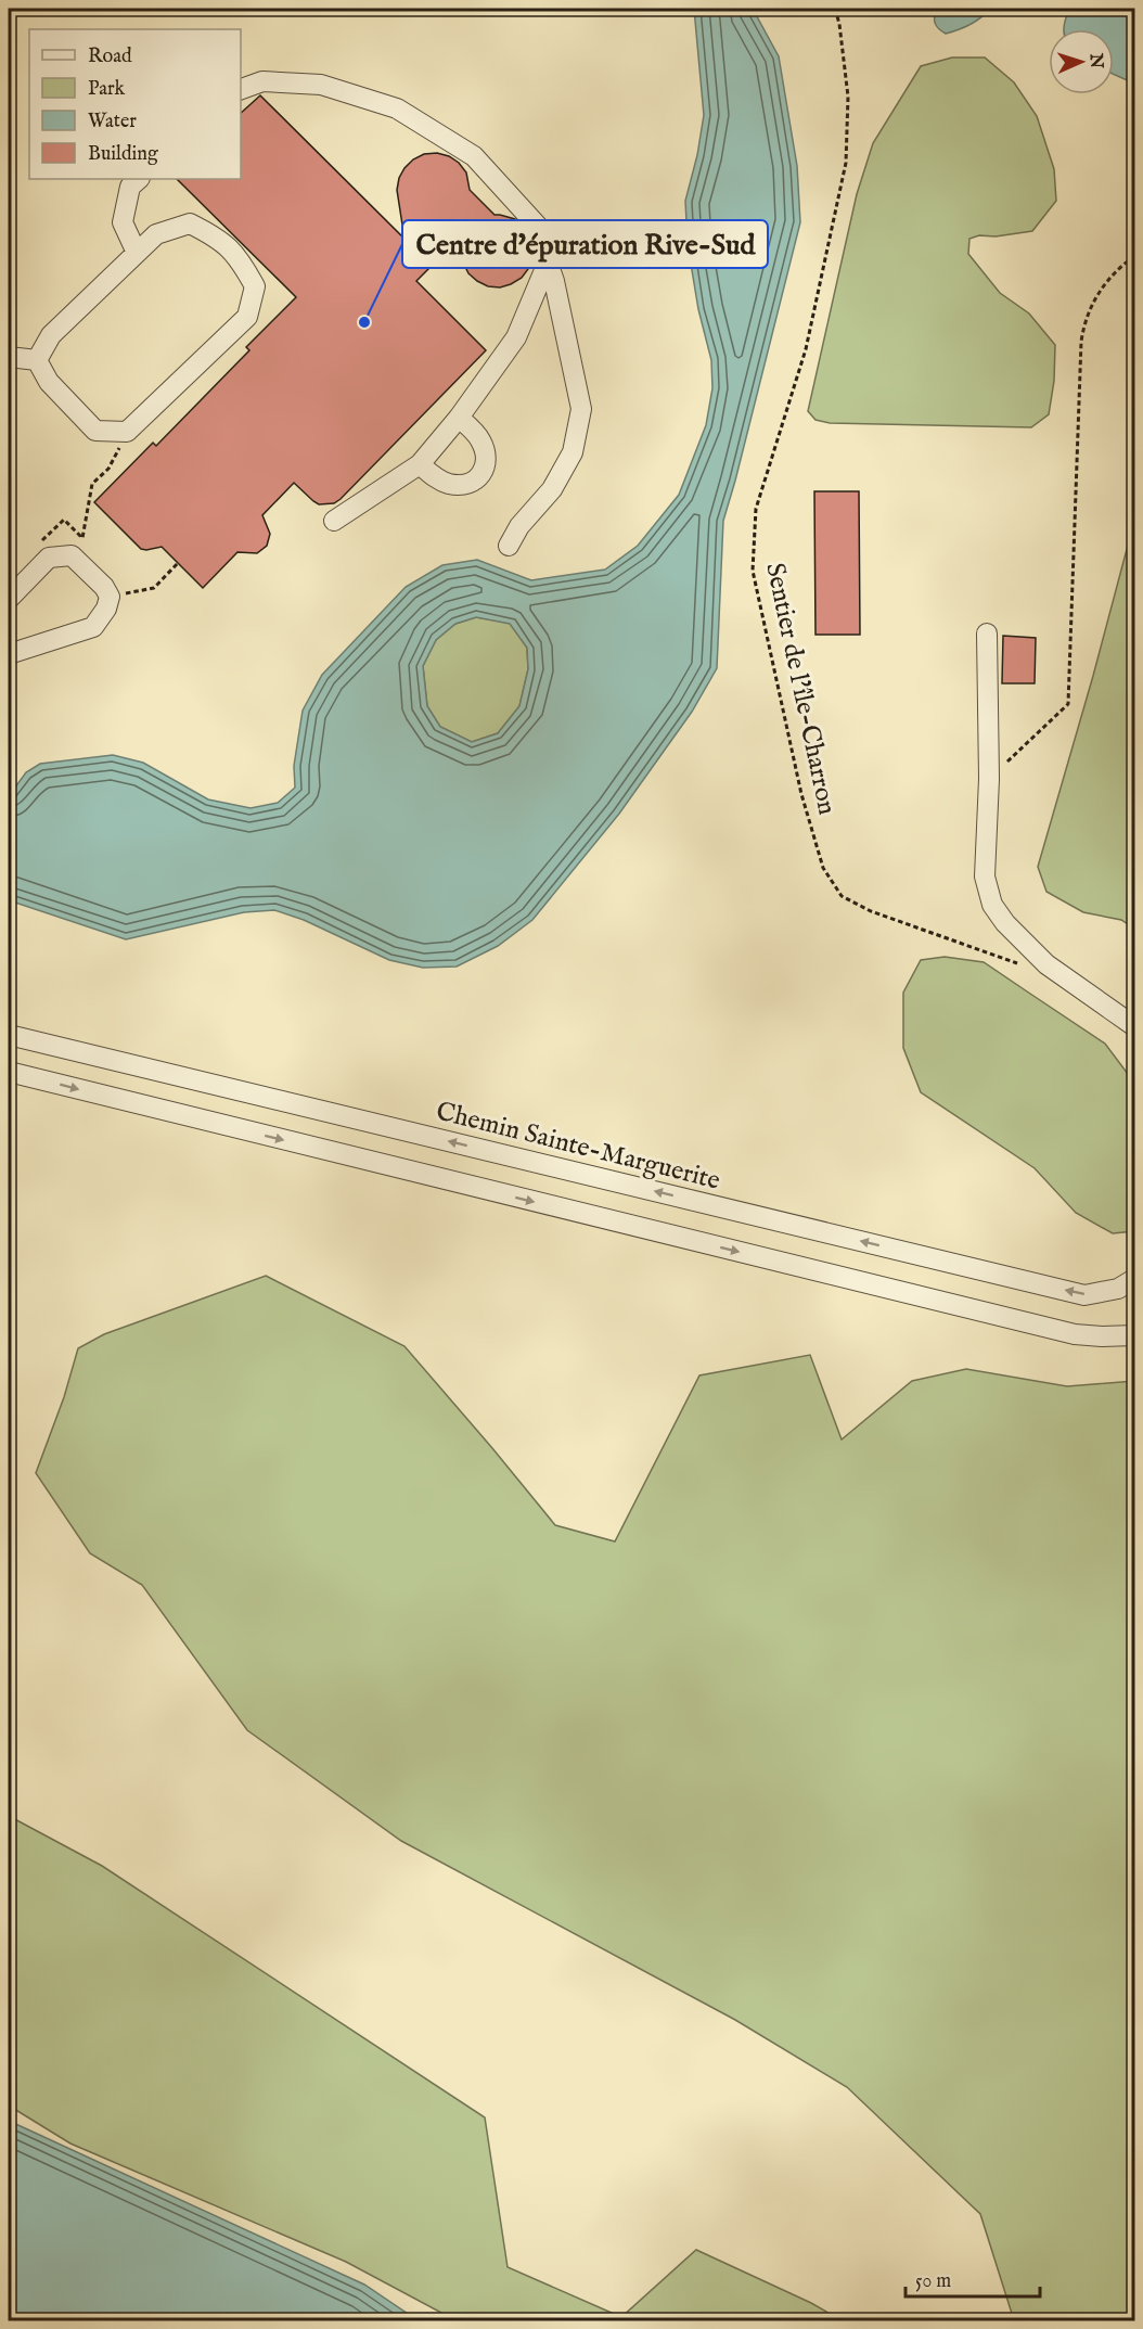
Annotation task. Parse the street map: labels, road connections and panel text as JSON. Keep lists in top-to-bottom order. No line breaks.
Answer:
{"streets":{"lane":["Chemin Sainte-Marguerite"],"path":["Sentier de l'île-Charron"]},"places":["Centre d'épuration Rive-Sud"],"legend":["Road","Park","Water","Building"],"scale_bar":"50 m","north":"right"}
